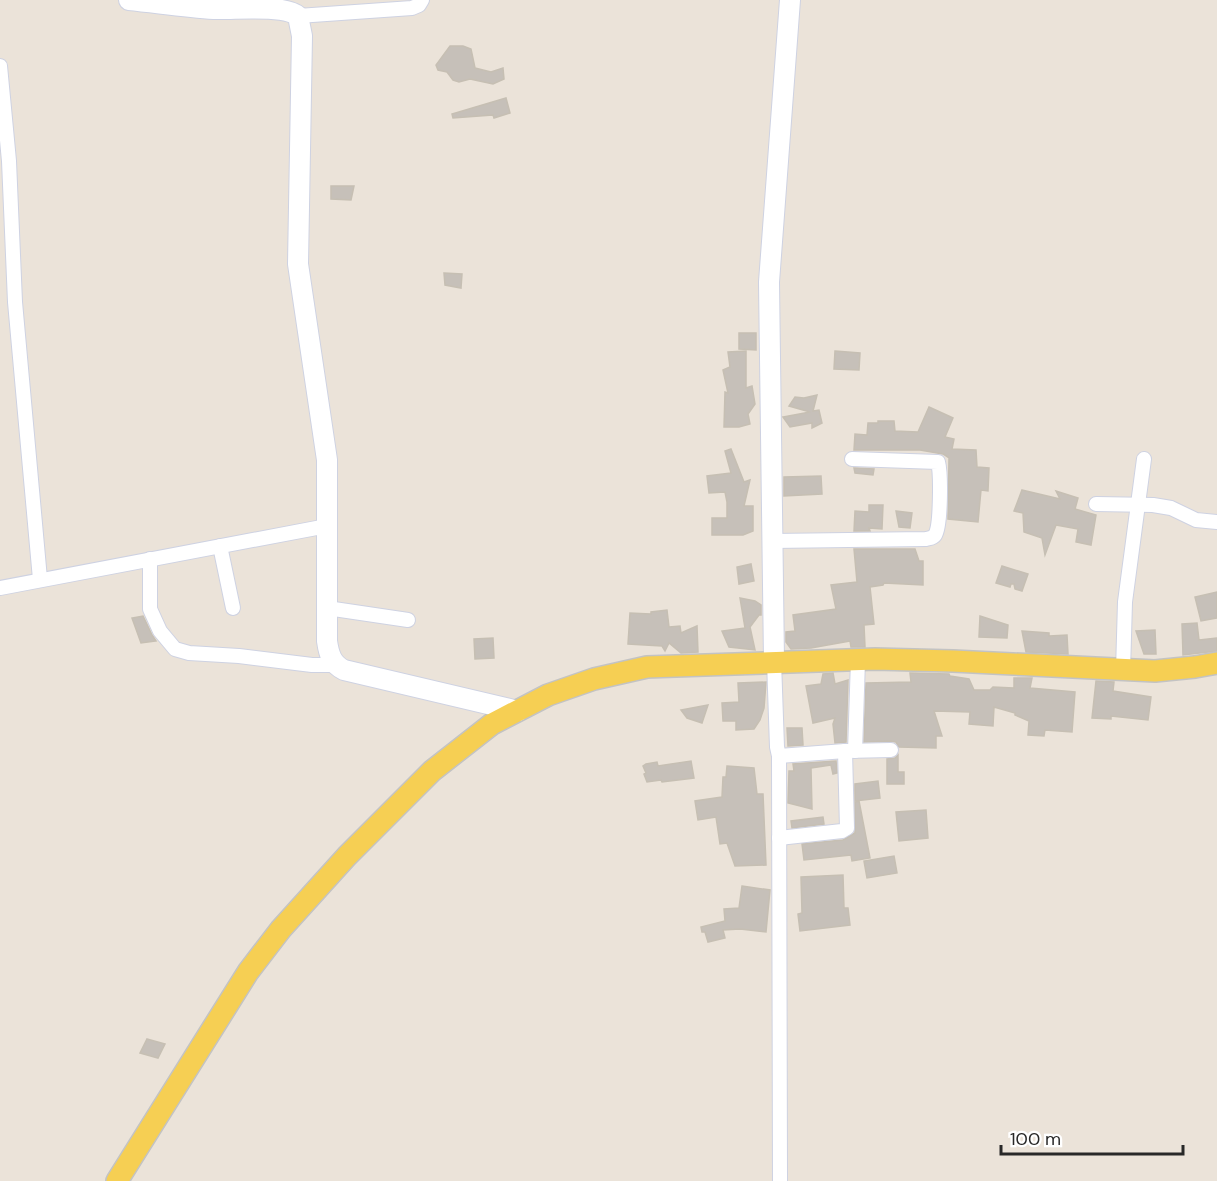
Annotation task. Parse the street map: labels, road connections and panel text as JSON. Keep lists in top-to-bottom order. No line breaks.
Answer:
{"scale_bar":"100 m"}
